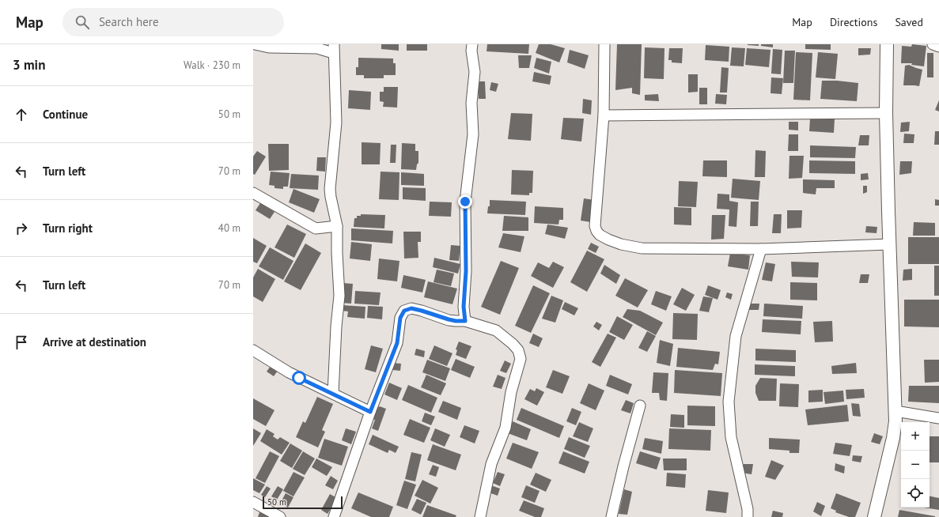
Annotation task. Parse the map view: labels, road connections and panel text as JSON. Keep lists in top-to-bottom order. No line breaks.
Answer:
{"scale_bar":"50 m","page":{"header":"Map","search":"Search here","nav":["Map","Directions","Saved"],"heading":["3 min","Walk · 230 m"],"list":[["Continue","50 m"],["Turn left","70 m"],["Turn right","40 m"],["Turn left","70 m"],"Arrive at destination"],"map_buttons":["+","−"],"scale":"50 m"}}
